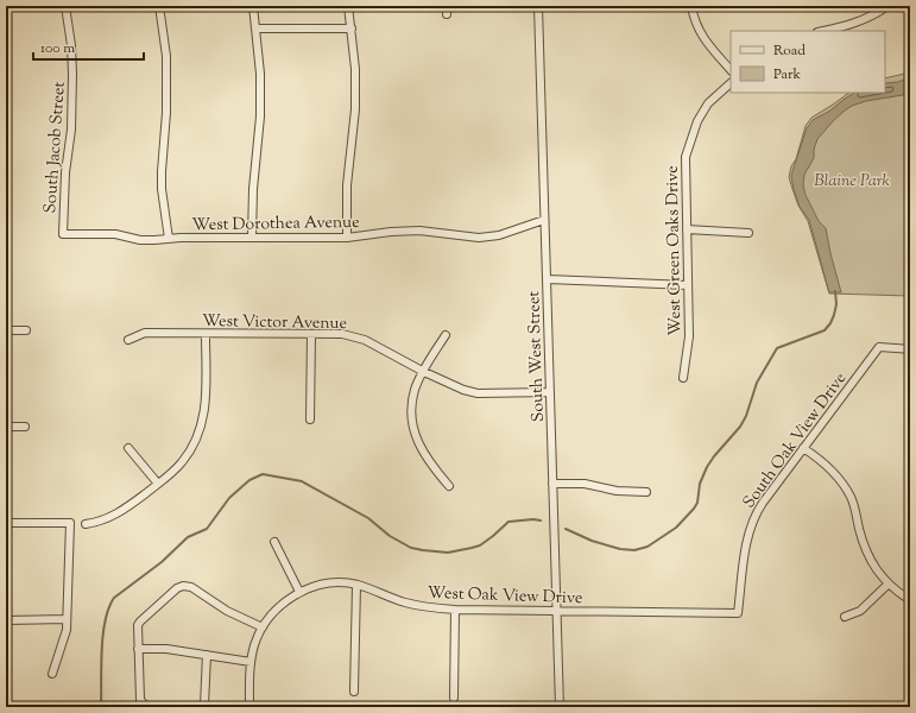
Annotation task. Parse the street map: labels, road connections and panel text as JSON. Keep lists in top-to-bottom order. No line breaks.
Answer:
{"streets":{"street":["South Jacob Street","West Dorothea Avenue","West Green Oaks Drive","West Victor Avenue","South West Street","South Oak View Drive","West Oak View Drive"]},"crossings":[["South Jacob Street","West Dorothea Avenue"],["West Dorothea Avenue","South West Street"],["West Victor Avenue","South West Street"],["South West Street","West Oak View Drive"],["South Oak View Drive","West Oak View Drive"]],"parks":["Blaine Park"],"legend":["Road","Park"],"scale_bar":"100 m"}
